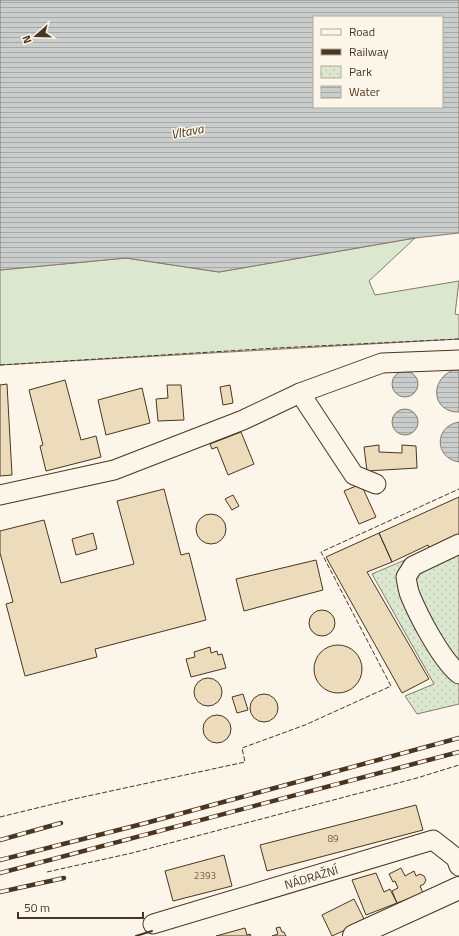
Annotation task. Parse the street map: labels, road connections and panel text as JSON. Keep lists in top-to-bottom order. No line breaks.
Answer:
{"streets":{"street":["NÁDRAŽNÍ"]},"water":["Vltava"],"house_numbers":["89","2393"],"legend":["Road","Railway","Park","Water"],"scale_bar":"50 m","north":"left"}
